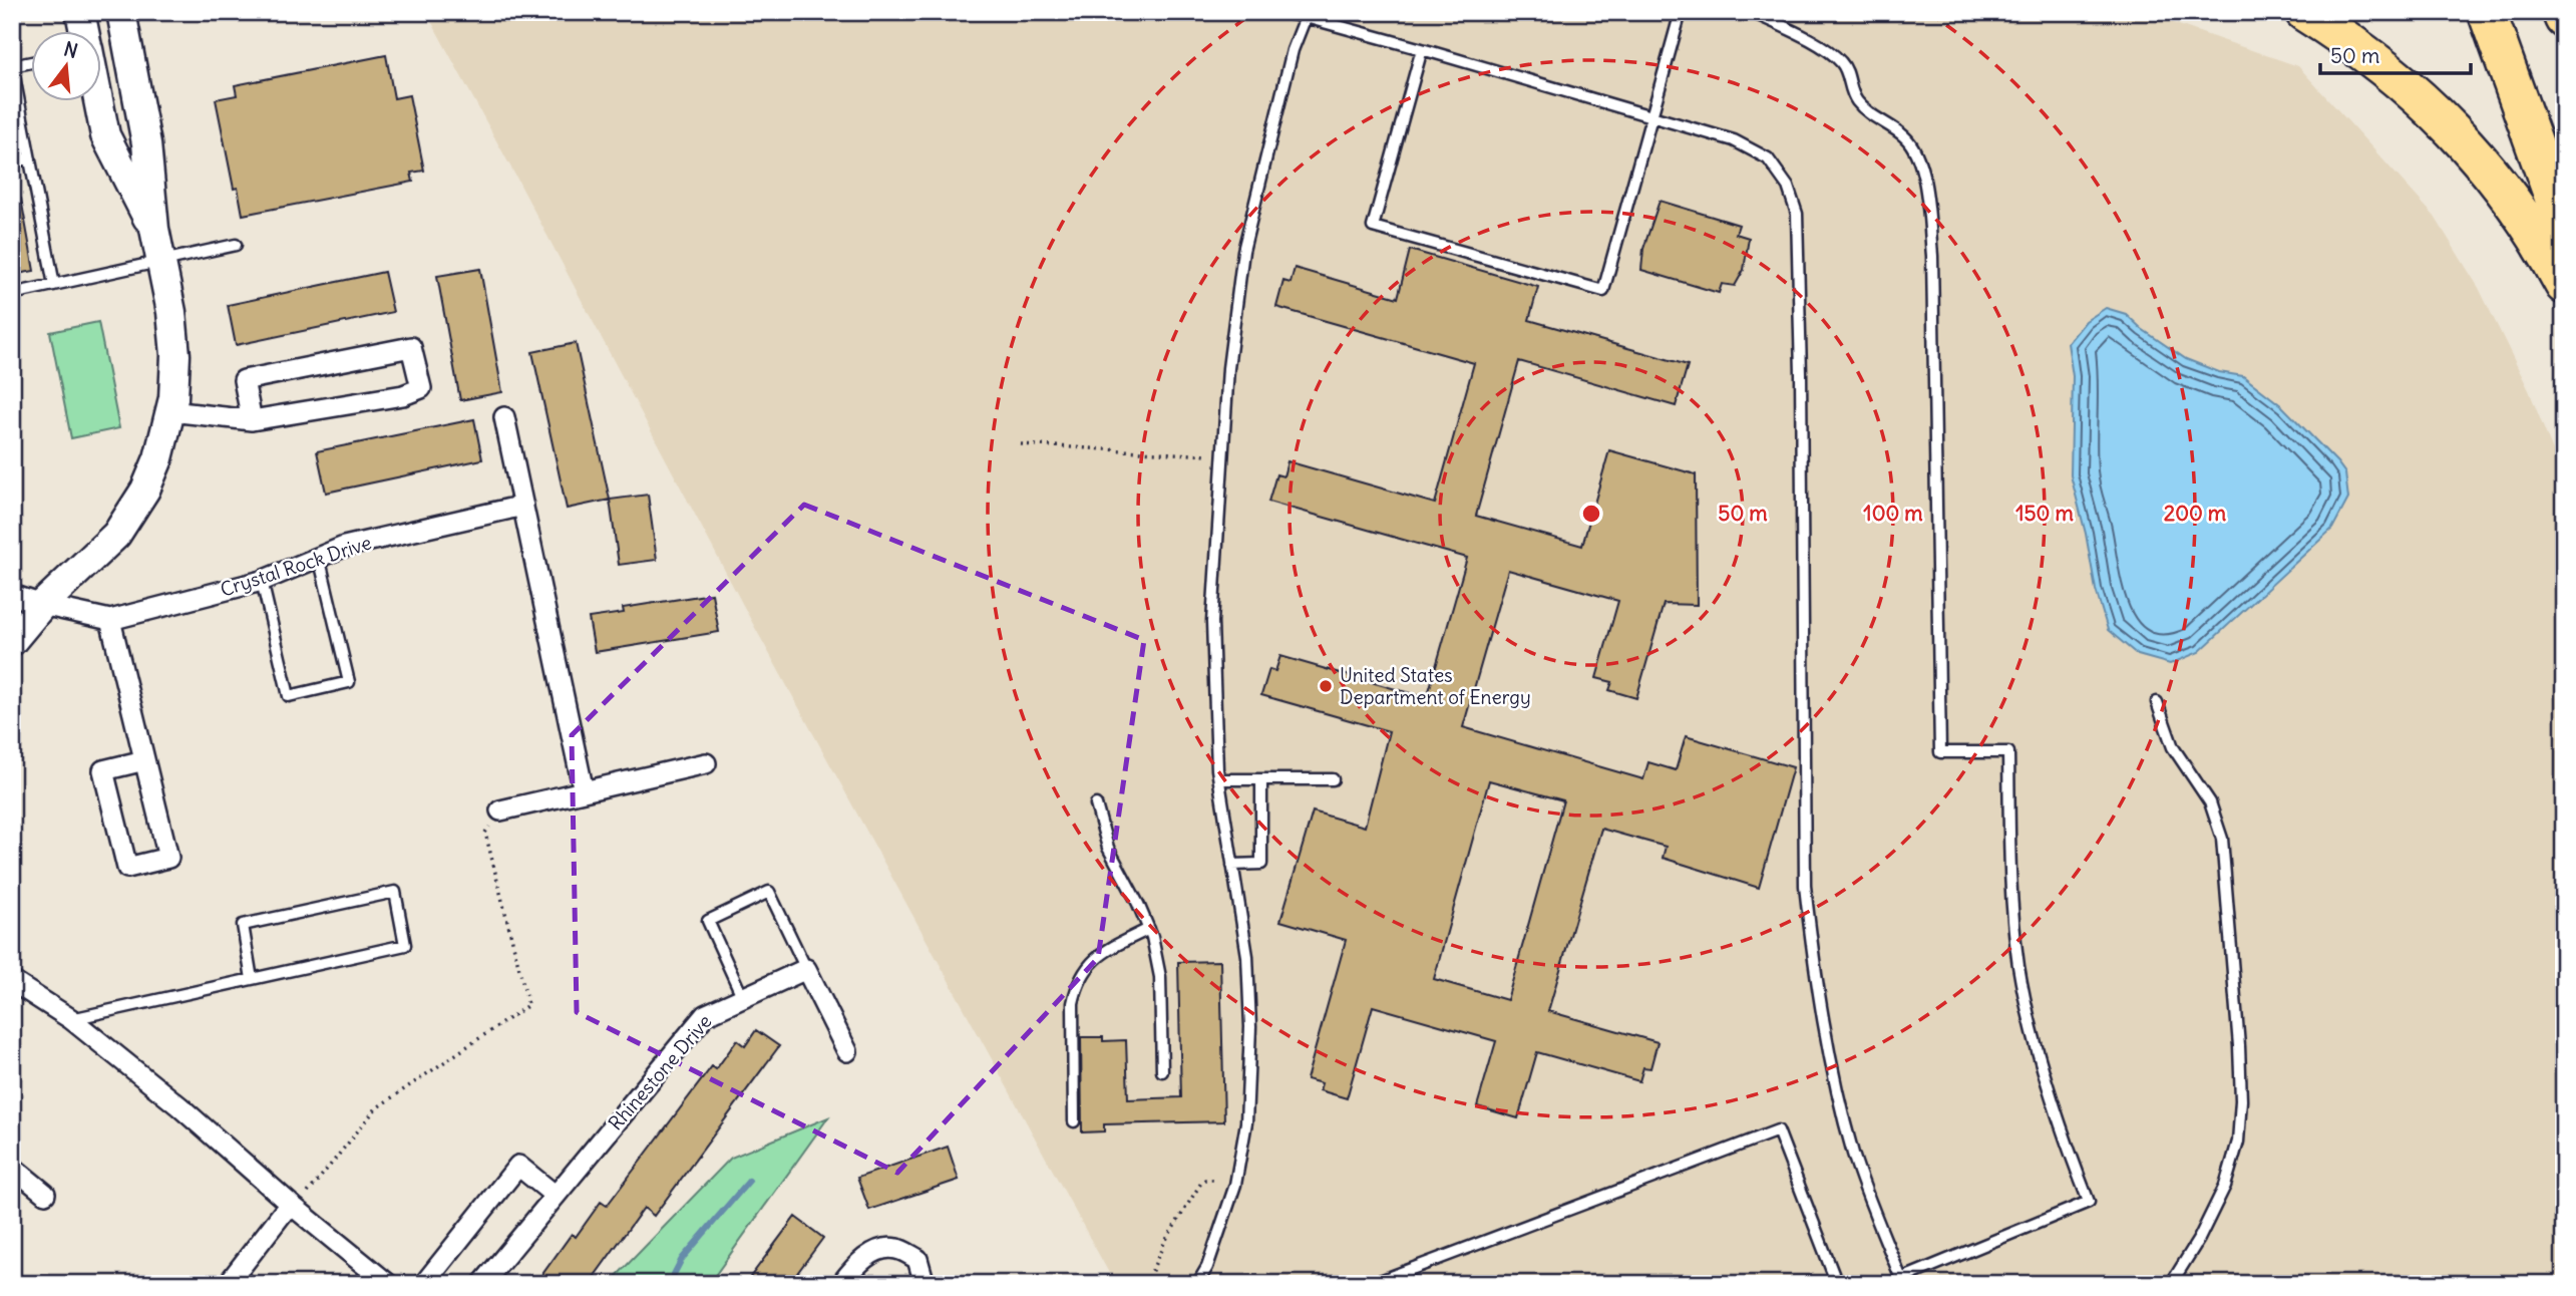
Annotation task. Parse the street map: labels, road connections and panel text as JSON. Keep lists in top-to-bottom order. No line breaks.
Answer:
{"streets":{"street":["Crystal Rock Drive","Rhinestone Drive"]},"places":["United States Department of Energy"],"scale_bar":"50 m","north":"top","rings":["50 m","100 m","150 m","200 m"]}
